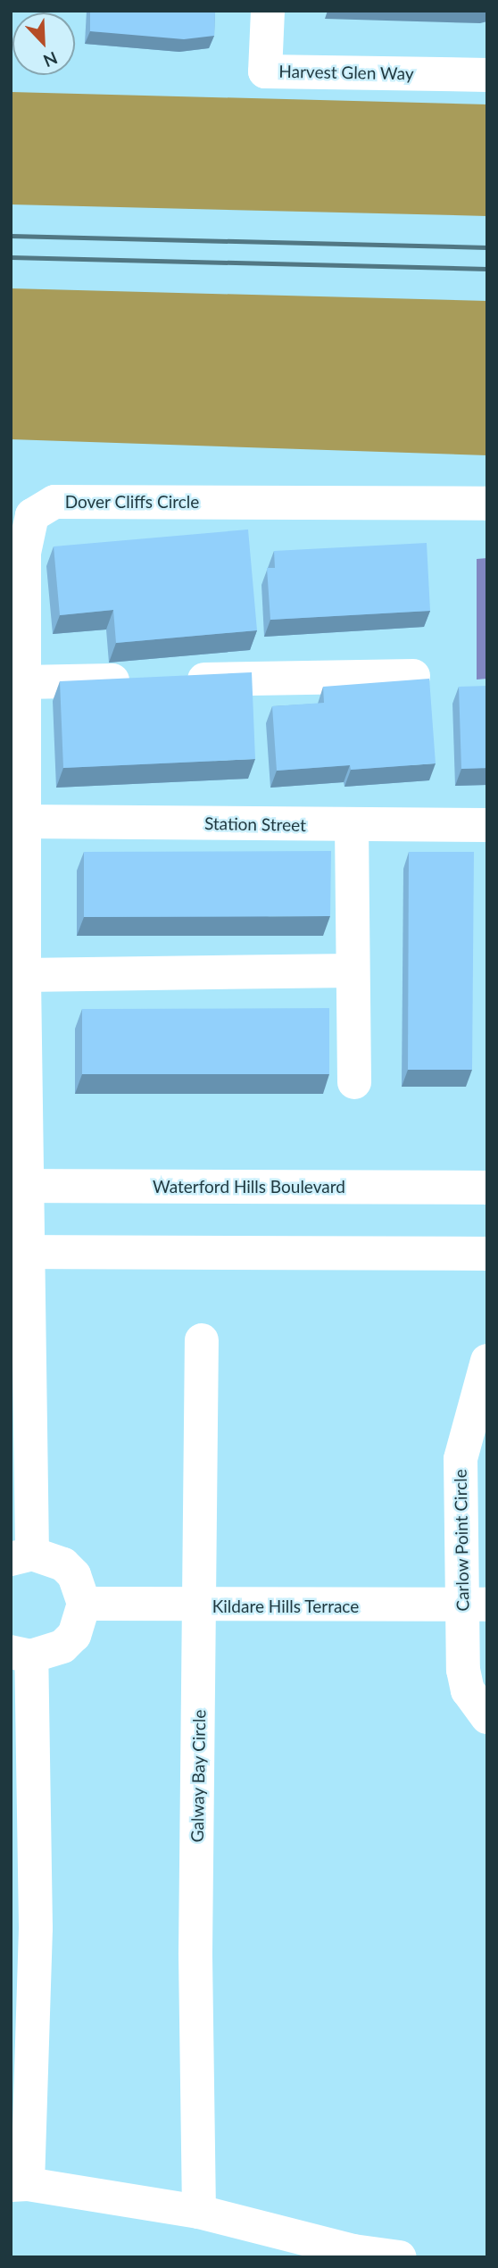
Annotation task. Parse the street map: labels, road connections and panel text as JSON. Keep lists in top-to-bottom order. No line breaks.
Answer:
{"streets":{"street":["Harvest Glen Way","Dover Cliffs Circle","Station Street","Waterford Hills Boulevard","Carlow Point Circle","Kildare Hills Terrace","Galway Bay Circle"]},"crossings":[["Dover Cliffs Circle","Station Street"],["Dover Cliffs Circle","Waterford Hills Boulevard"],["Carlow Point Circle","Kildare Hills Terrace"],["Kildare Hills Terrace","Galway Bay Circle"]],"north":"bottom right"}
